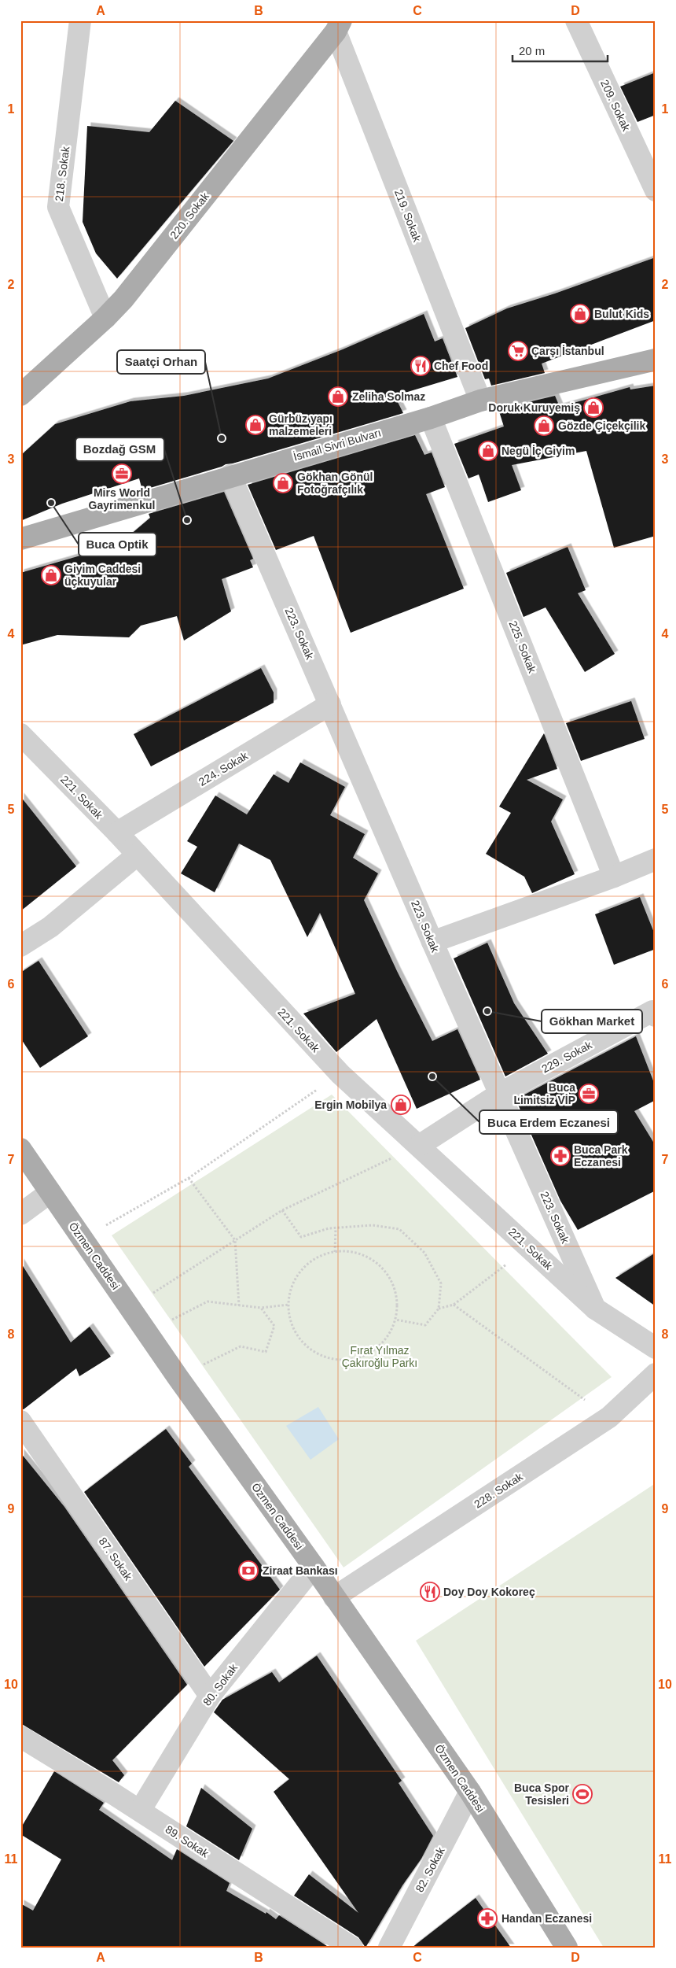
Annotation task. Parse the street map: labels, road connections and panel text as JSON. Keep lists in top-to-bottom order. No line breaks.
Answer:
{"streets":{"main road":["220. Sokak","İsmail Sivri Bulvarı","Özmen Caddesi"],"street":["209. Sokak","218. Sokak","219. Sokak","223. Sokak","225. Sokak","224. Sokak","221. Sokak","229. Sokak","228. Sokak","87. Sokak","80. Sokak","89. Sokak","82. Sokak"]},"crossings":[["218. Sokak","220. Sokak"],["220. Sokak","219. Sokak"],["219. Sokak","İsmail Sivri Bulvarı"],["İsmail Sivri Bulvarı","223. Sokak"],["İsmail Sivri Bulvarı","225. Sokak"],["223. Sokak","224. Sokak"],["223. Sokak","221. Sokak"],["223. Sokak","229. Sokak"],["224. Sokak","221. Sokak"],["221. Sokak","229. Sokak"],["Özmen Caddesi","228. Sokak"],["Özmen Caddesi","80. Sokak"],["Özmen Caddesi","82. Sokak"],["87. Sokak","80. Sokak"],["80. Sokak","89. Sokak"]],"parks":["Fırat Yılmaz Çakıroğlu Parkı"],"places":{"shop":["Bulut Kids","Zeliha Solmaz","Doruk Kuruyemiş","Gürbüz yapı malzemeleri","Gözde Çiçekçilik","Negü İç Giyim","Gökhan Gönül Fotoğrafçılık","Giyim Caddesi üçkuyular","Ergin Mobilya"],"supermarket":["Çarşı İstanbul"],"restaurant":["Chef Food","Doy Doy Kokoreç"],"other":["Saatçi Orhan","Buca Optik","Bozdağ GSM","Gökhan Market","Buca Erdem Eczanesi"],"office":["Mirs World Gayrimenkul","Buca Limitsiz VİP"],"pharmacy":["Buca Park Eczanesi","Handan Eczanesi"],"bank":["Ziraat Bankası"],"sports":["Buca Spor Tesisleri"]},"scale_bar":"20 m","grid":{"columns":["A","B","C","D"],"rows":["1","2","3","4","5","6","7","8","9","10","11"]}}
